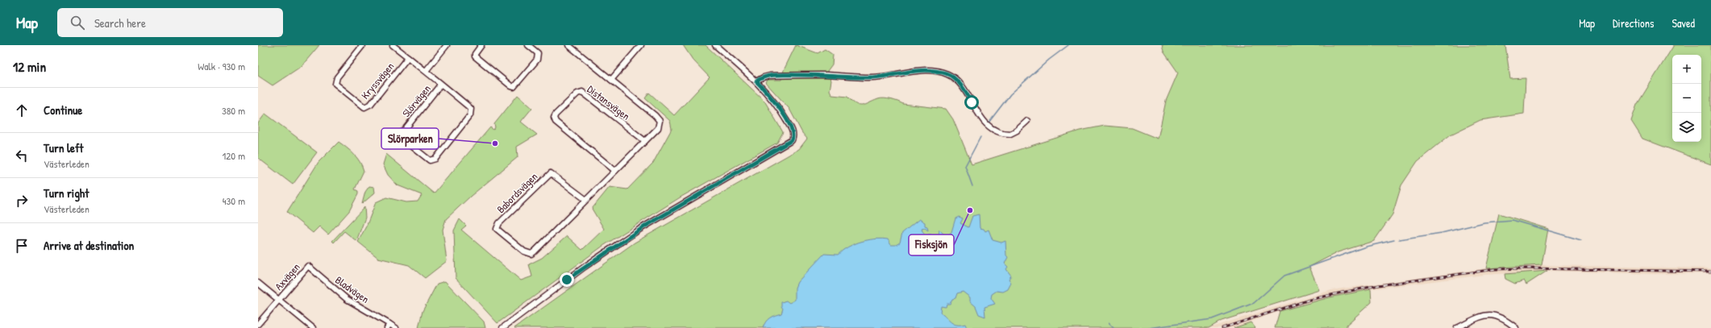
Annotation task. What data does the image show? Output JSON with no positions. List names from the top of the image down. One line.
{"streets":{"street":["Kryssvägen","Slörvägen","Distansvägen","Babordsvägen","Axvägen","Bladvägen"]},"crossings":[["Kryssvägen","Slörvägen"],["Distansvägen","Babordsvägen"],["Axvägen","Bladvägen"]],"places":["Slörparken","Fisksjön"],"page":{"header":"Map","search":"Search here","nav":["Map","Directions","Saved"],"heading":["12 min","Walk · 930 m"],"map_buttons":["+","−"],"list":[["Continue","380 m"],["Turn left","Västerleden","120 m"],["Turn right","Västerleden","430 m"],"Arrive at destination"]}}
